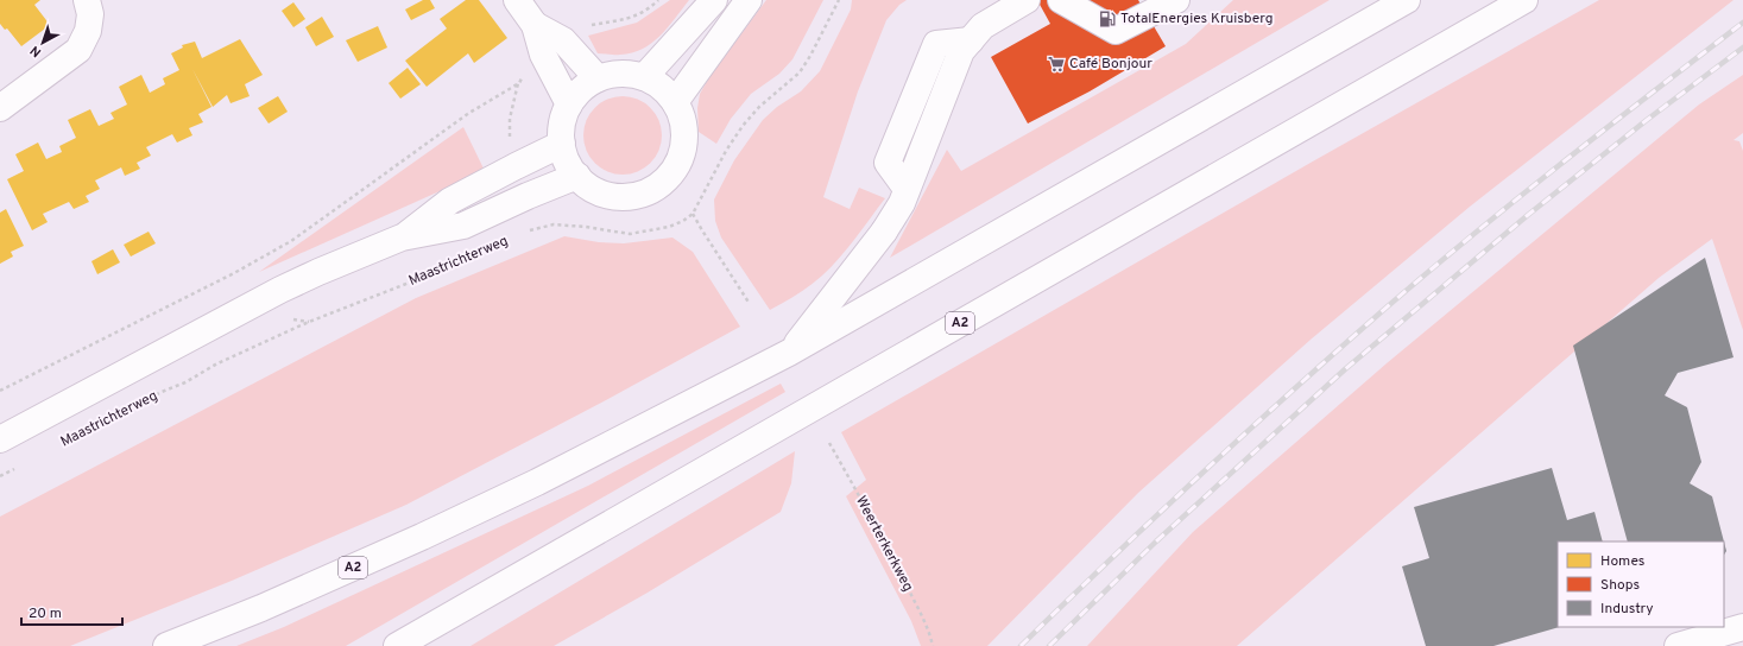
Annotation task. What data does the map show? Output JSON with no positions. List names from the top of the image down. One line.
{"streets":{"main road":["A2"],"path":["Maastrichterweg","Weerterkerkweg"]},"places":{"fuel station":["TotalEnergies Kruisberg"],"supermarket":["Café Bonjour"]},"legend":["Homes","Shops","Industry"],"scale_bar":"20 m","north":"bottom left"}
